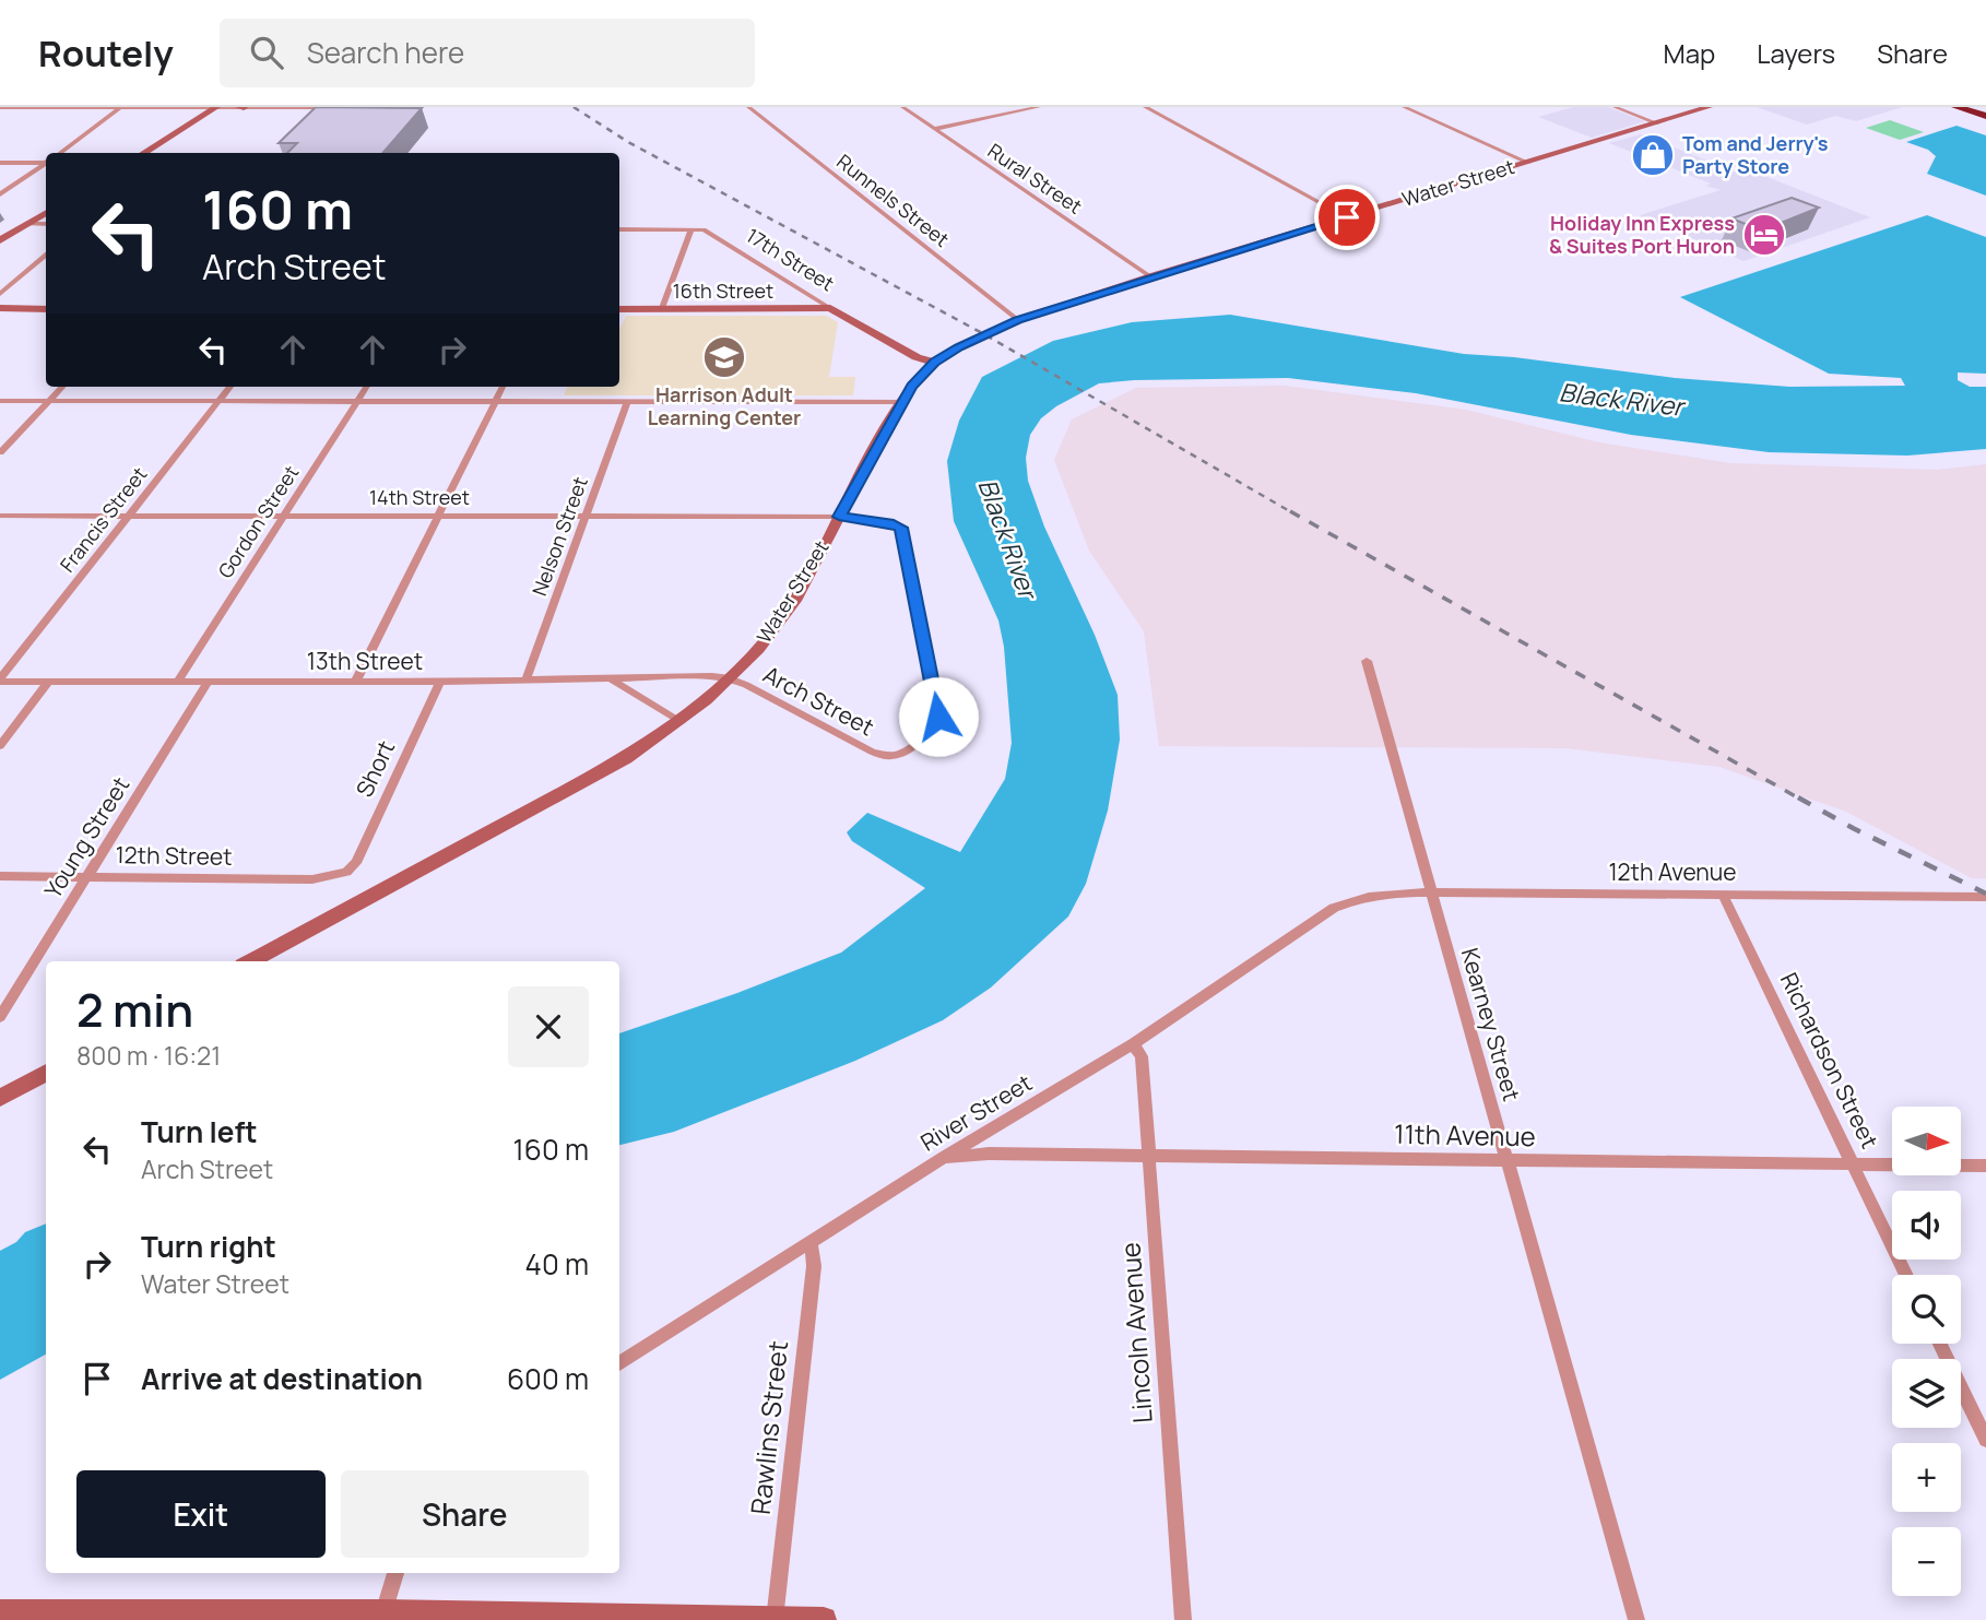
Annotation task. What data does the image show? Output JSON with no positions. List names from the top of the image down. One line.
{"streets":{"street":["Rural Street","Water Street","Runnels Street","17th Street","16th Street","14th Street","Francis Street","Gordon Street","Nelson Street","13th Street","Arch Street","Short","Young Street","12th Street","12th Avenue","Kearney Street","Richardson Street","River Street","11th Avenue","Lincoln Avenue","Rawlins Street"]},"crossings":[["Rural Street","Water Street"],["Water Street","Runnels Street"],["Water Street","17th Street"],["Water Street","14th Street"],["Water Street","13th Street"],["Water Street","Arch Street"],["17th Street","16th Street"],["14th Street","Francis Street"],["14th Street","Gordon Street"],["14th Street","Nelson Street"],["14th Street","Arch Street"],["Francis Street","13th Street"],["Gordon Street","13th Street"],["Nelson Street","13th Street"],["13th Street","Arch Street"],["13th Street","Short"],["13th Street","Young Street"],["Short","12th Street"],["Young Street","12th Street"],["12th Avenue","Kearney Street"],["12th Avenue","Richardson Street"],["12th Avenue","River Street"],["Kearney Street","11th Avenue"],["Richardson Street","11th Avenue"],["River Street","11th Avenue"],["River Street","Lincoln Avenue"],["River Street","Rawlins Street"],["11th Avenue","Lincoln Avenue"]],"water":["Black River"],"places":{"shop":["Tom and Jerry's Party Store"],"hotel":["Holiday Inn Express & Suites Port Huron"],"school or university":["Harrison Adult Learning Center"]},"north":"right","page":{"header":"Routely","search":"Search here","nav":["Map","Layers","Share"],"turn":["160 m","Arch Street"],"heading":["2 min","800 m · 16:21"],"list":[{"name":"Turn left","note":"Arch Street","value":"160 m"},{"name":"Turn right","note":"Water Street","value":"40 m"},{"name":"Arrive at destination","value":"600 m"}],"map_buttons":["+","−"],"buttons":["Exit","Share"]}}
